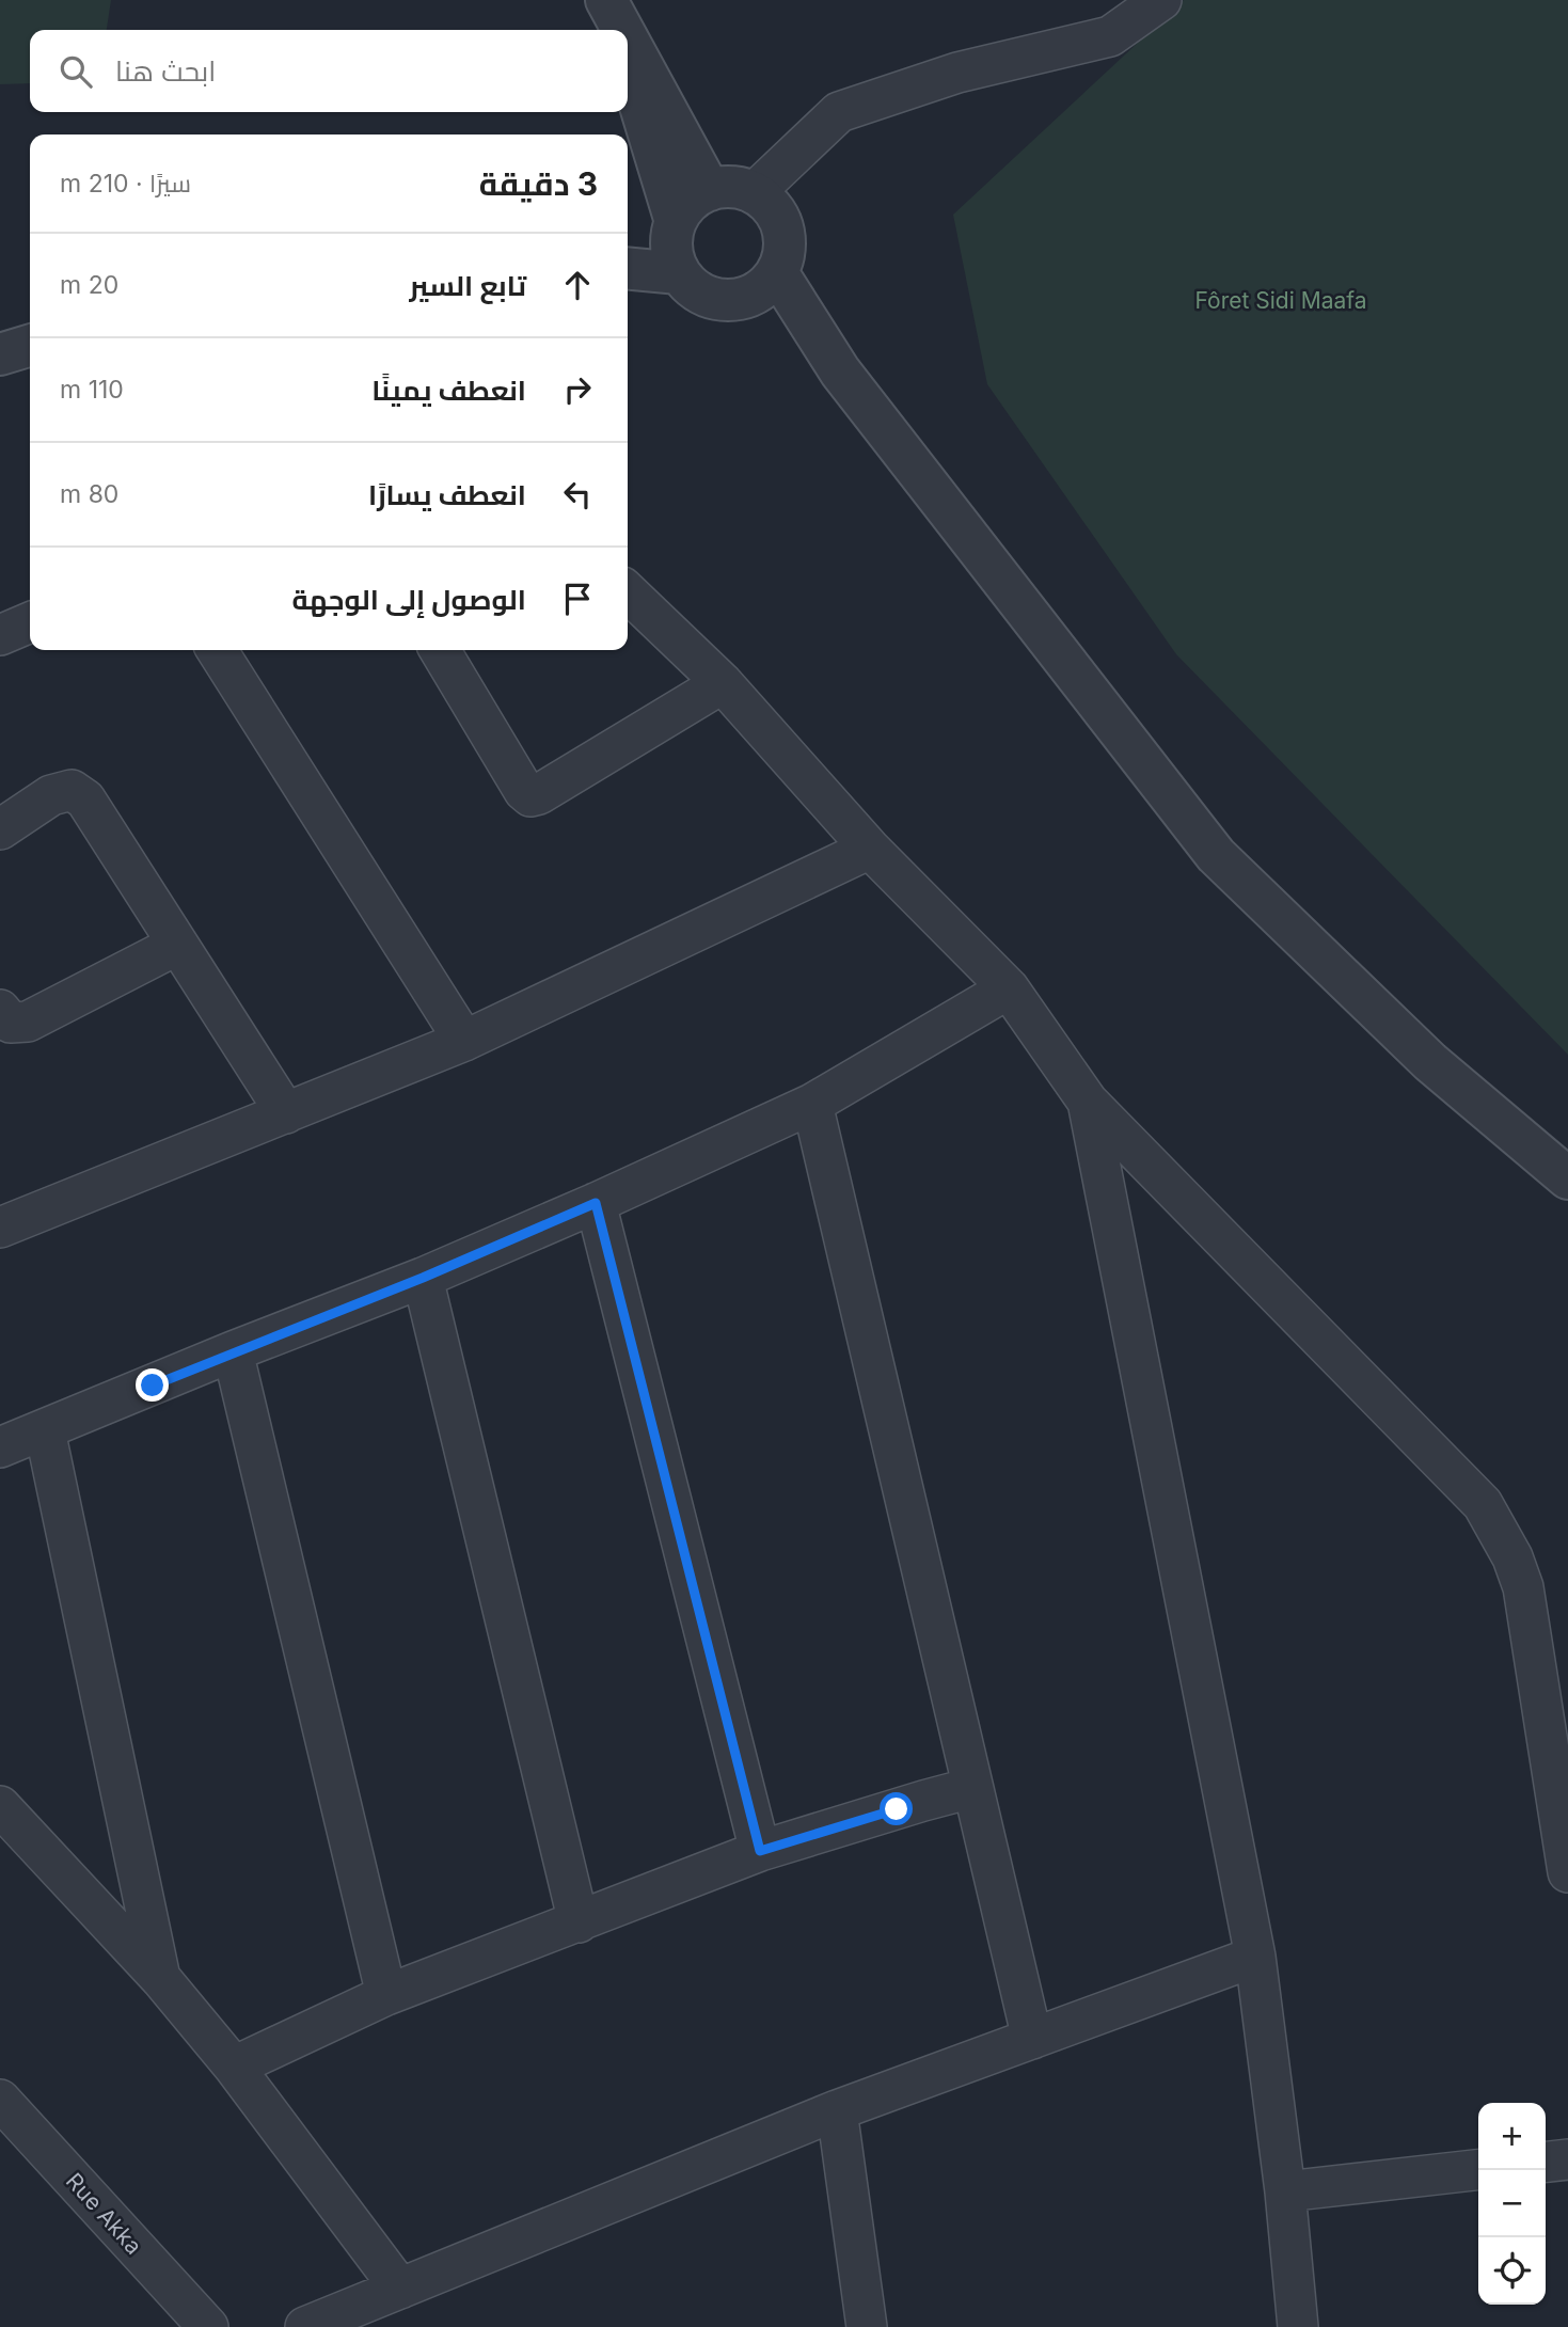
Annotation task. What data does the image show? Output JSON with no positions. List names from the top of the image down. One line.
{"streets":{"street":["Rue Akka"]},"parks":["Fôret Sidi Maafa"],"page":{"search":"ابحث هنا","heading":["3 دقيقة","سيرًا · 210 m"],"list":[["تابع السير","20 m"],["انعطف يمينًا","110 m"],["انعطف يسارًا","80 m"],"الوصول إلى الوجهة"],"map_buttons":["+","−"]}}
